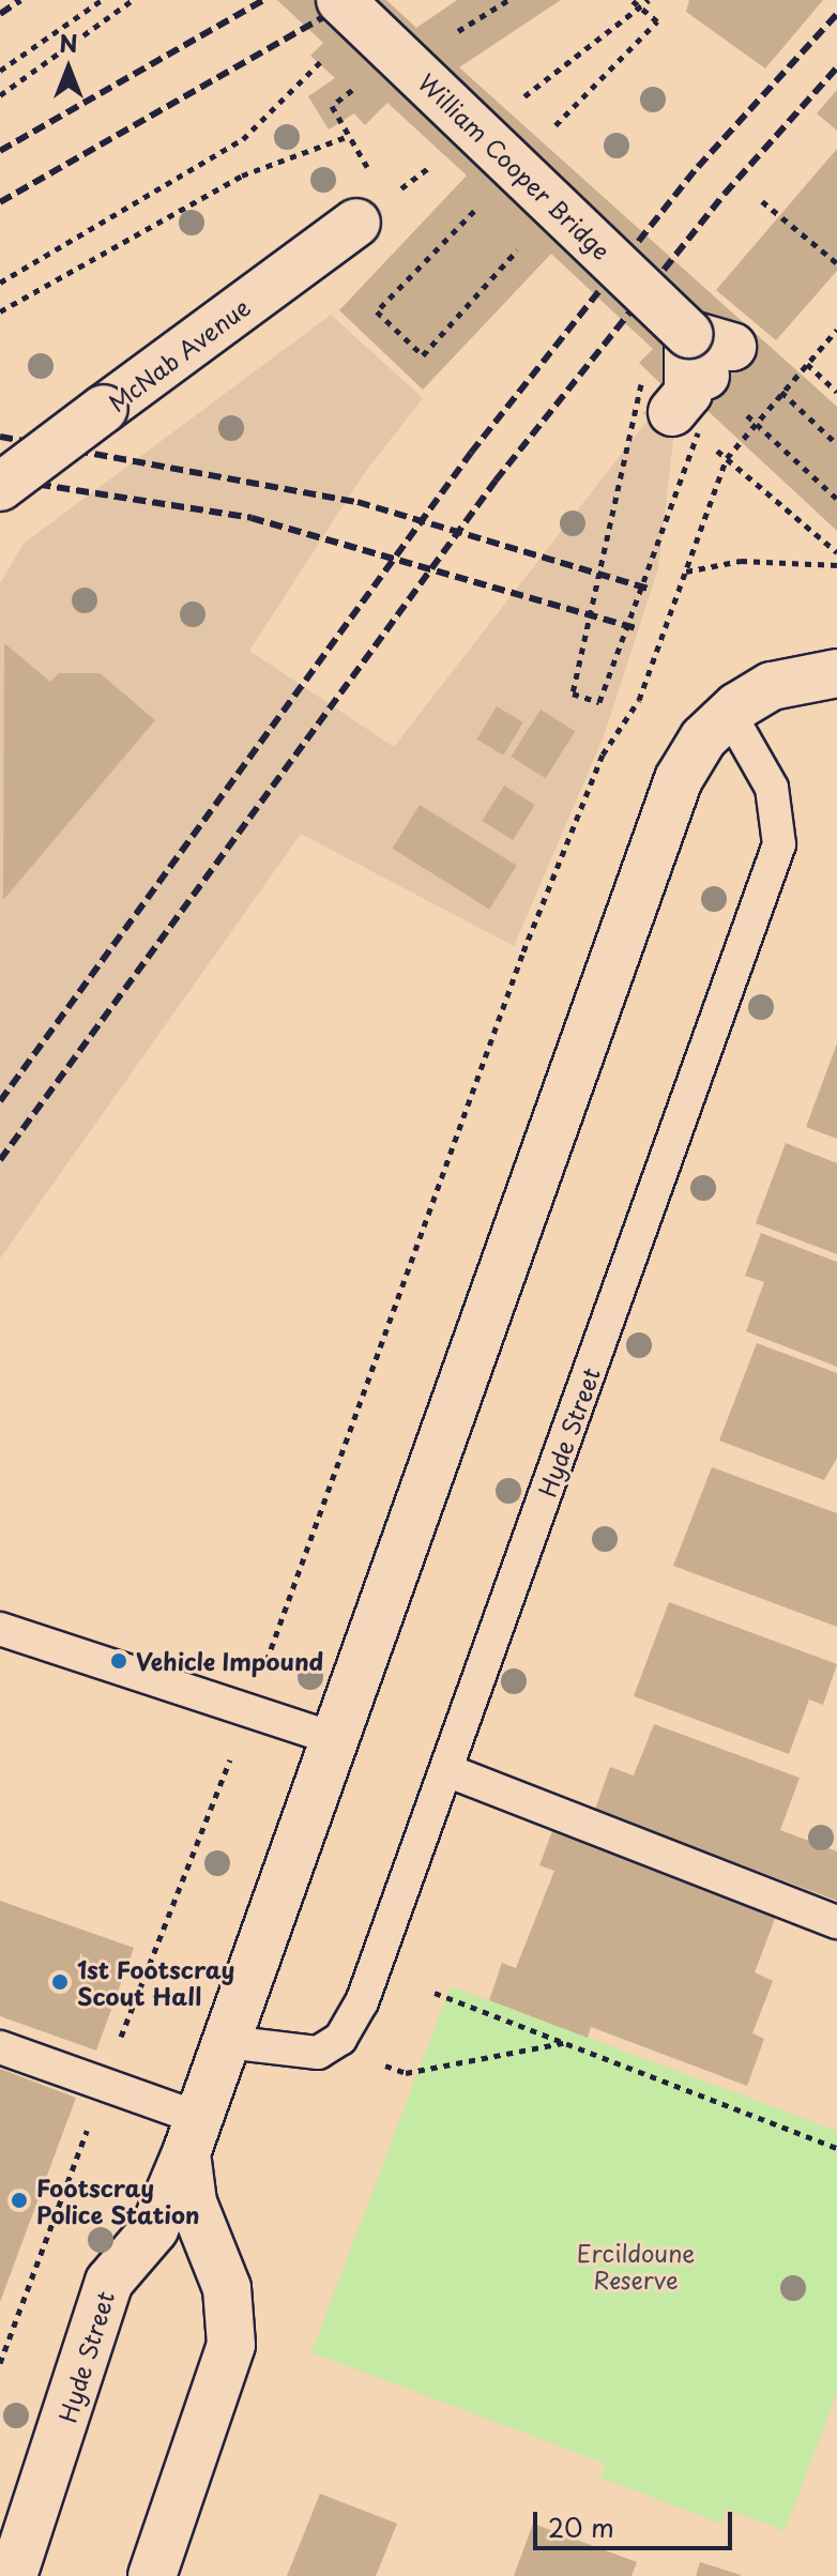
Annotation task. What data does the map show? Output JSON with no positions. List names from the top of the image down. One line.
{"streets":{"street":["William Cooper Bridge","McNab Avenue","Hyde Street"]},"parks":["Ercildoune Reserve"],"places":["Vehicle Impound","1st Footscray Scout Hall","Footscray Police Station"],"scale_bar":"20 m","north":"top"}
